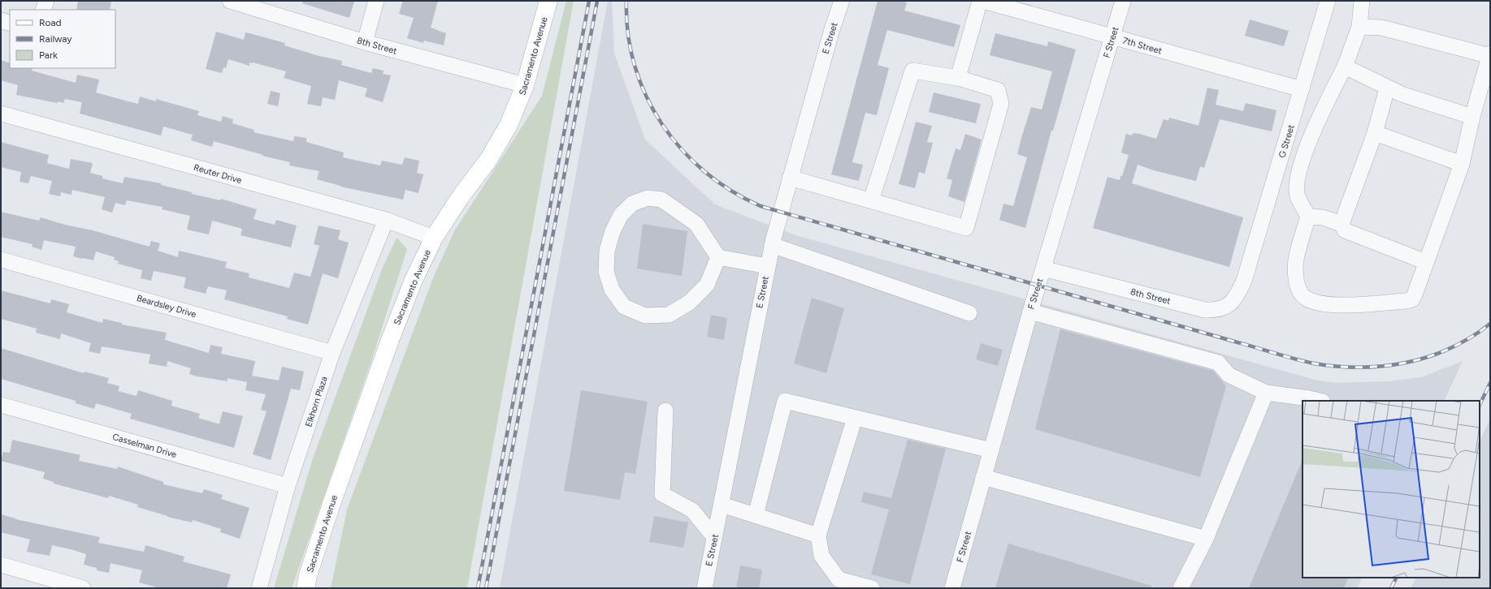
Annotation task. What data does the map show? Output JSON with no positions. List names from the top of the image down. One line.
{"streets":{"main road":["Sacramento Avenue"],"street":["E Street","F Street","8th Street","7th Street","G Street","Reuter Drive","Beardsley Drive","Elkhorn Plaza","Casselman Drive"]},"crossings":[["F Street","8th Street"],["F Street","7th Street"],["8th Street","Sacramento Avenue"],["8th Street","G Street"],["7th Street","G Street"],["Sacramento Avenue","Reuter Drive"],["Reuter Drive","Elkhorn Plaza"],["Beardsley Drive","Elkhorn Plaza"],["Elkhorn Plaza","Casselman Drive"]],"legend":["Road","Railway","Park"]}
